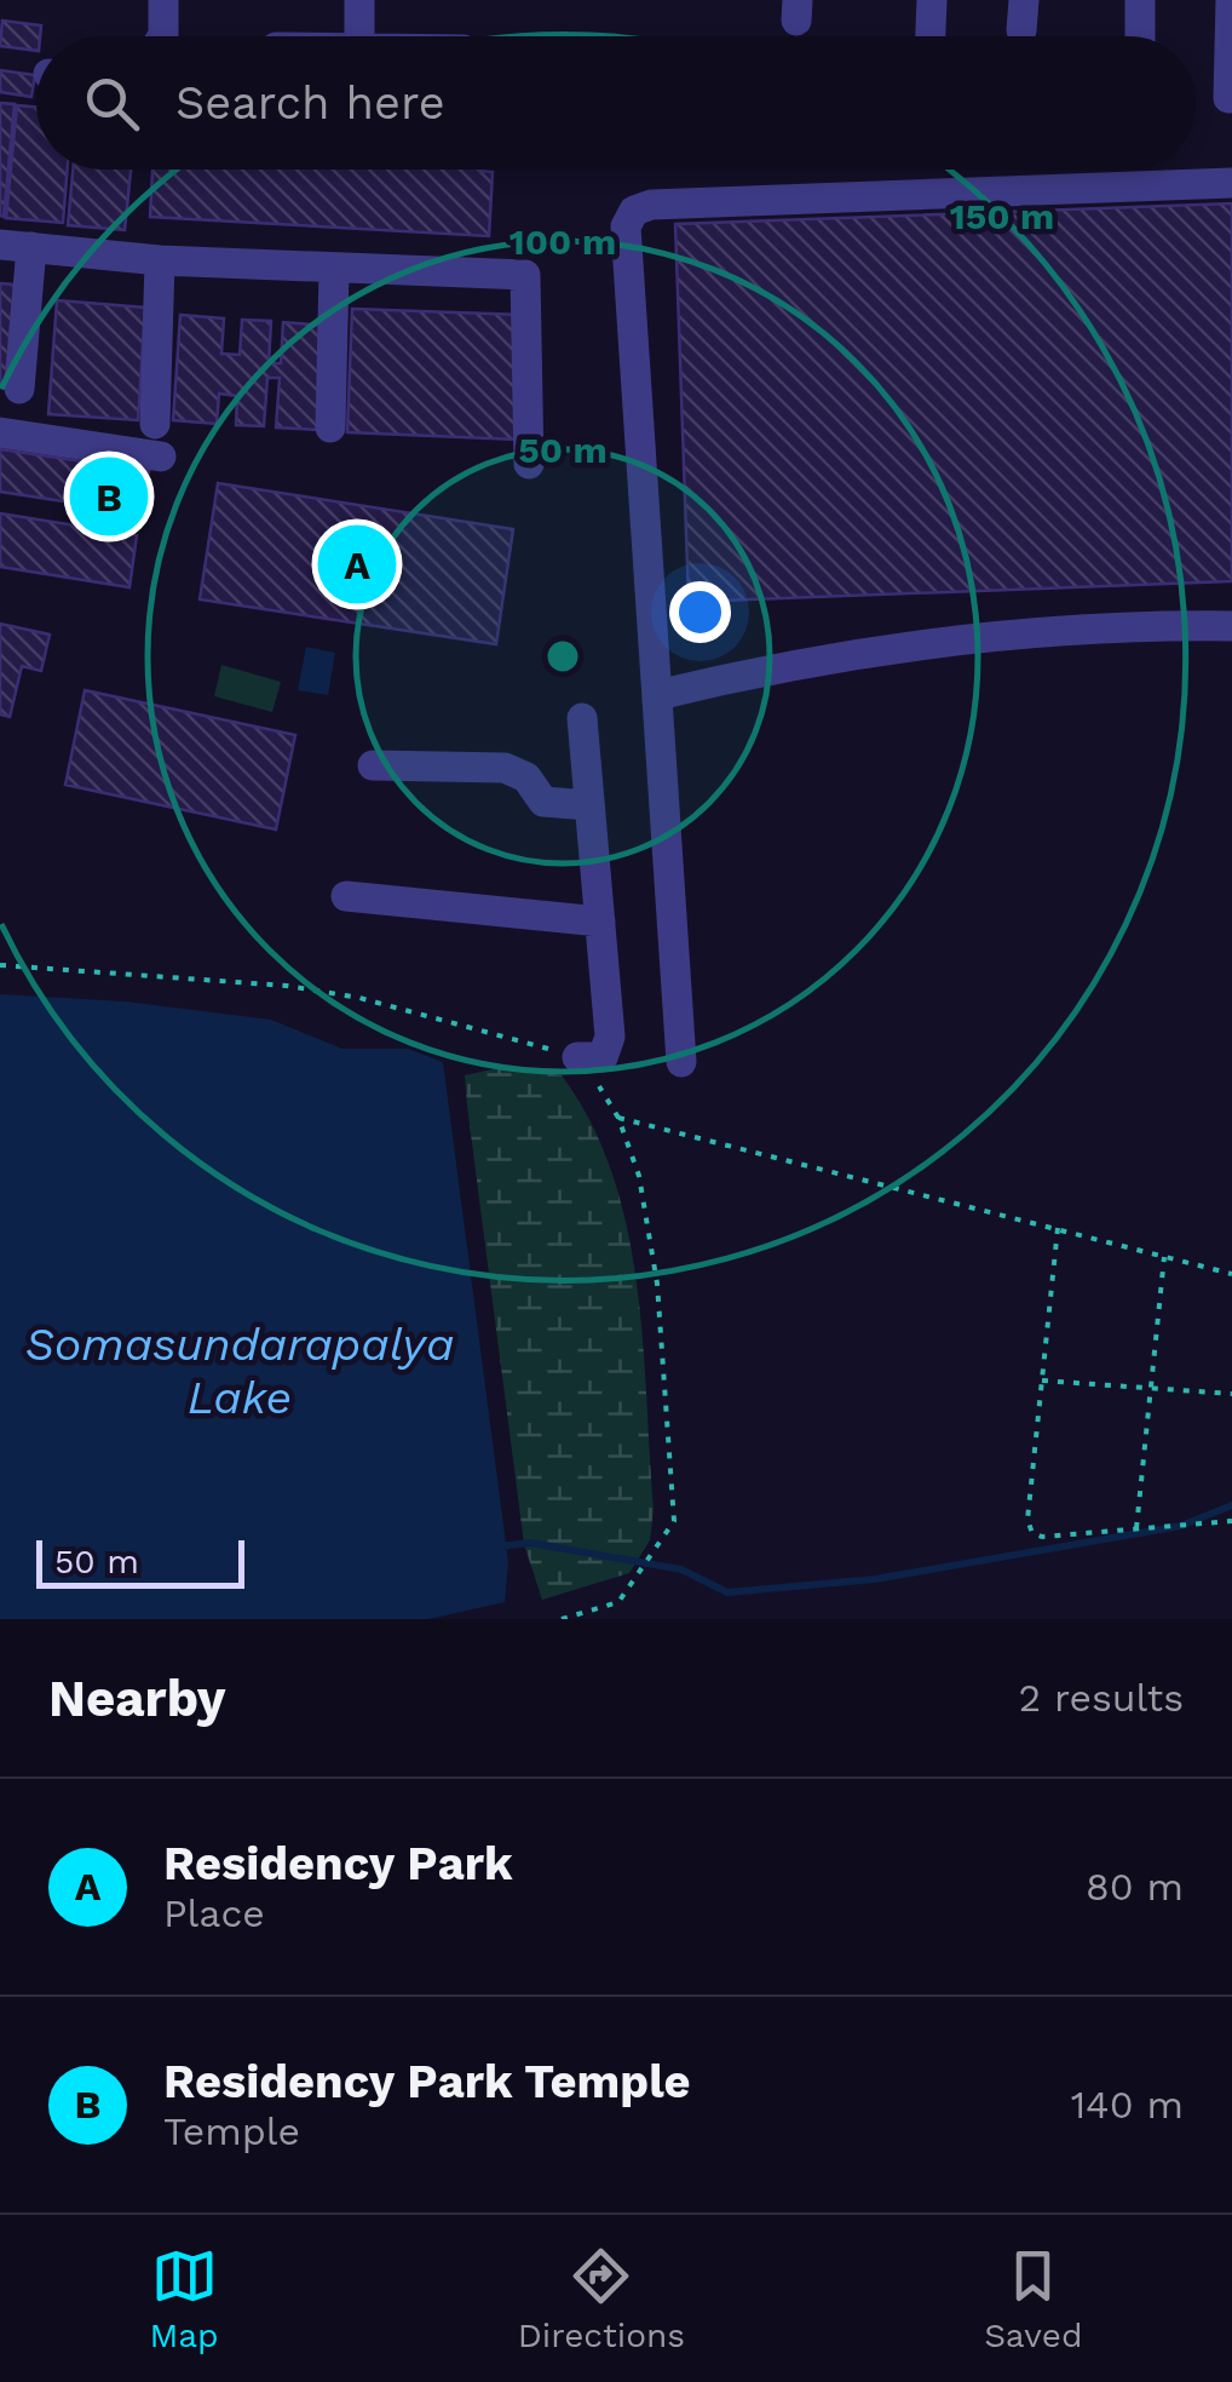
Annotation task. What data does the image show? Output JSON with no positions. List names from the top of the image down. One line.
{"water":["Somasundarapalya Lake"],"scale_bar":"50 m","page":{"search":"Search here","pins":["B","A"],"scale":"50 m","heading":["Nearby","2 results"],"list":[{"mark":"A","name":"Residency Park","note":"Place","value":"80 m"},{"mark":"B","name":"Residency Park Temple","note":"Temple","value":"140 m"}],"nav":["Map","Directions","Saved"]},"rings":["150 m","100 m","50 m"]}
